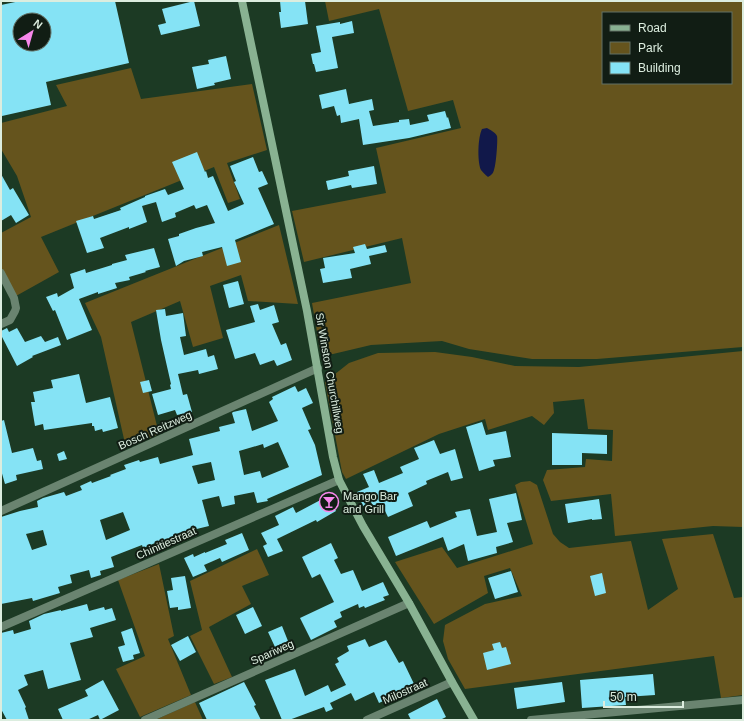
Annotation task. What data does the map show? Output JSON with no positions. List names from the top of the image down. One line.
{"streets":{"street":["Sir Winston Churchillweg","Bosch Reitzweg","Chinitiestraat","Spariweg","Milostraat"]},"crossings":[["Sir Winston Churchillweg","Bosch Reitzweg"],["Sir Winston Churchillweg","Chinitiestraat"],["Sir Winston Churchillweg","Spariweg"],["Sir Winston Churchillweg","Milostraat"]],"places":{"bar":["Mango Bar and Grill"]},"legend":["Road","Park","Building"],"scale_bar":"50 m","north":"top right"}
